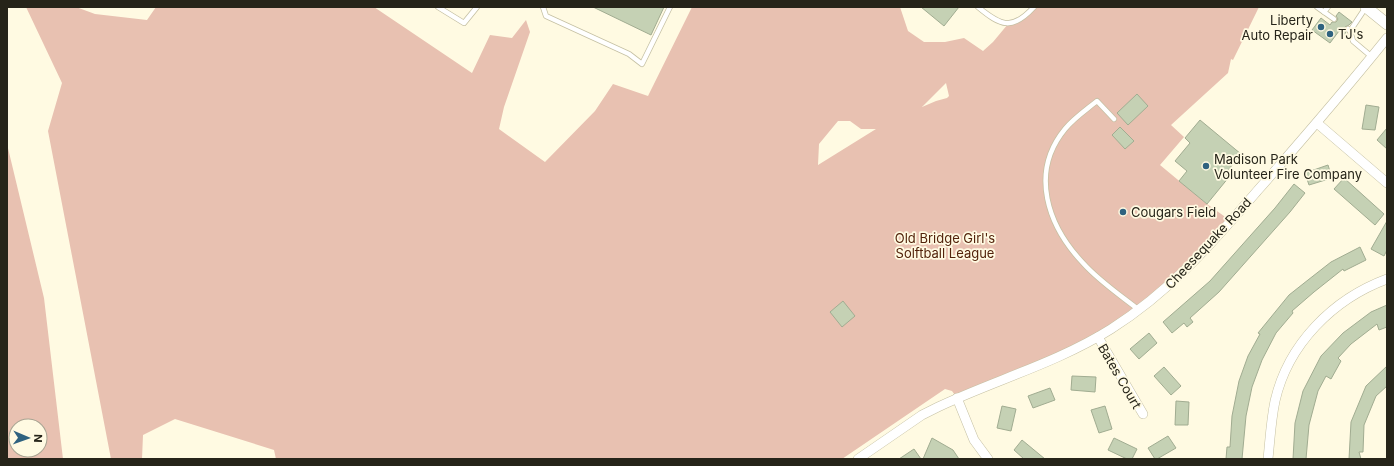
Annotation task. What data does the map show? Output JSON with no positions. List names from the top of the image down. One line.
{"streets":{"street":["Cheesequake Road","Bates Court"]},"crossings":[["Cheesequake Road","Bates Court"]],"parks":["Old Bridge Girl's Solftball League"],"places":["Liberty Auto Repair","TJ's","Madison Park Volunteer Fire Company","Cougars Field"],"north":"right"}
